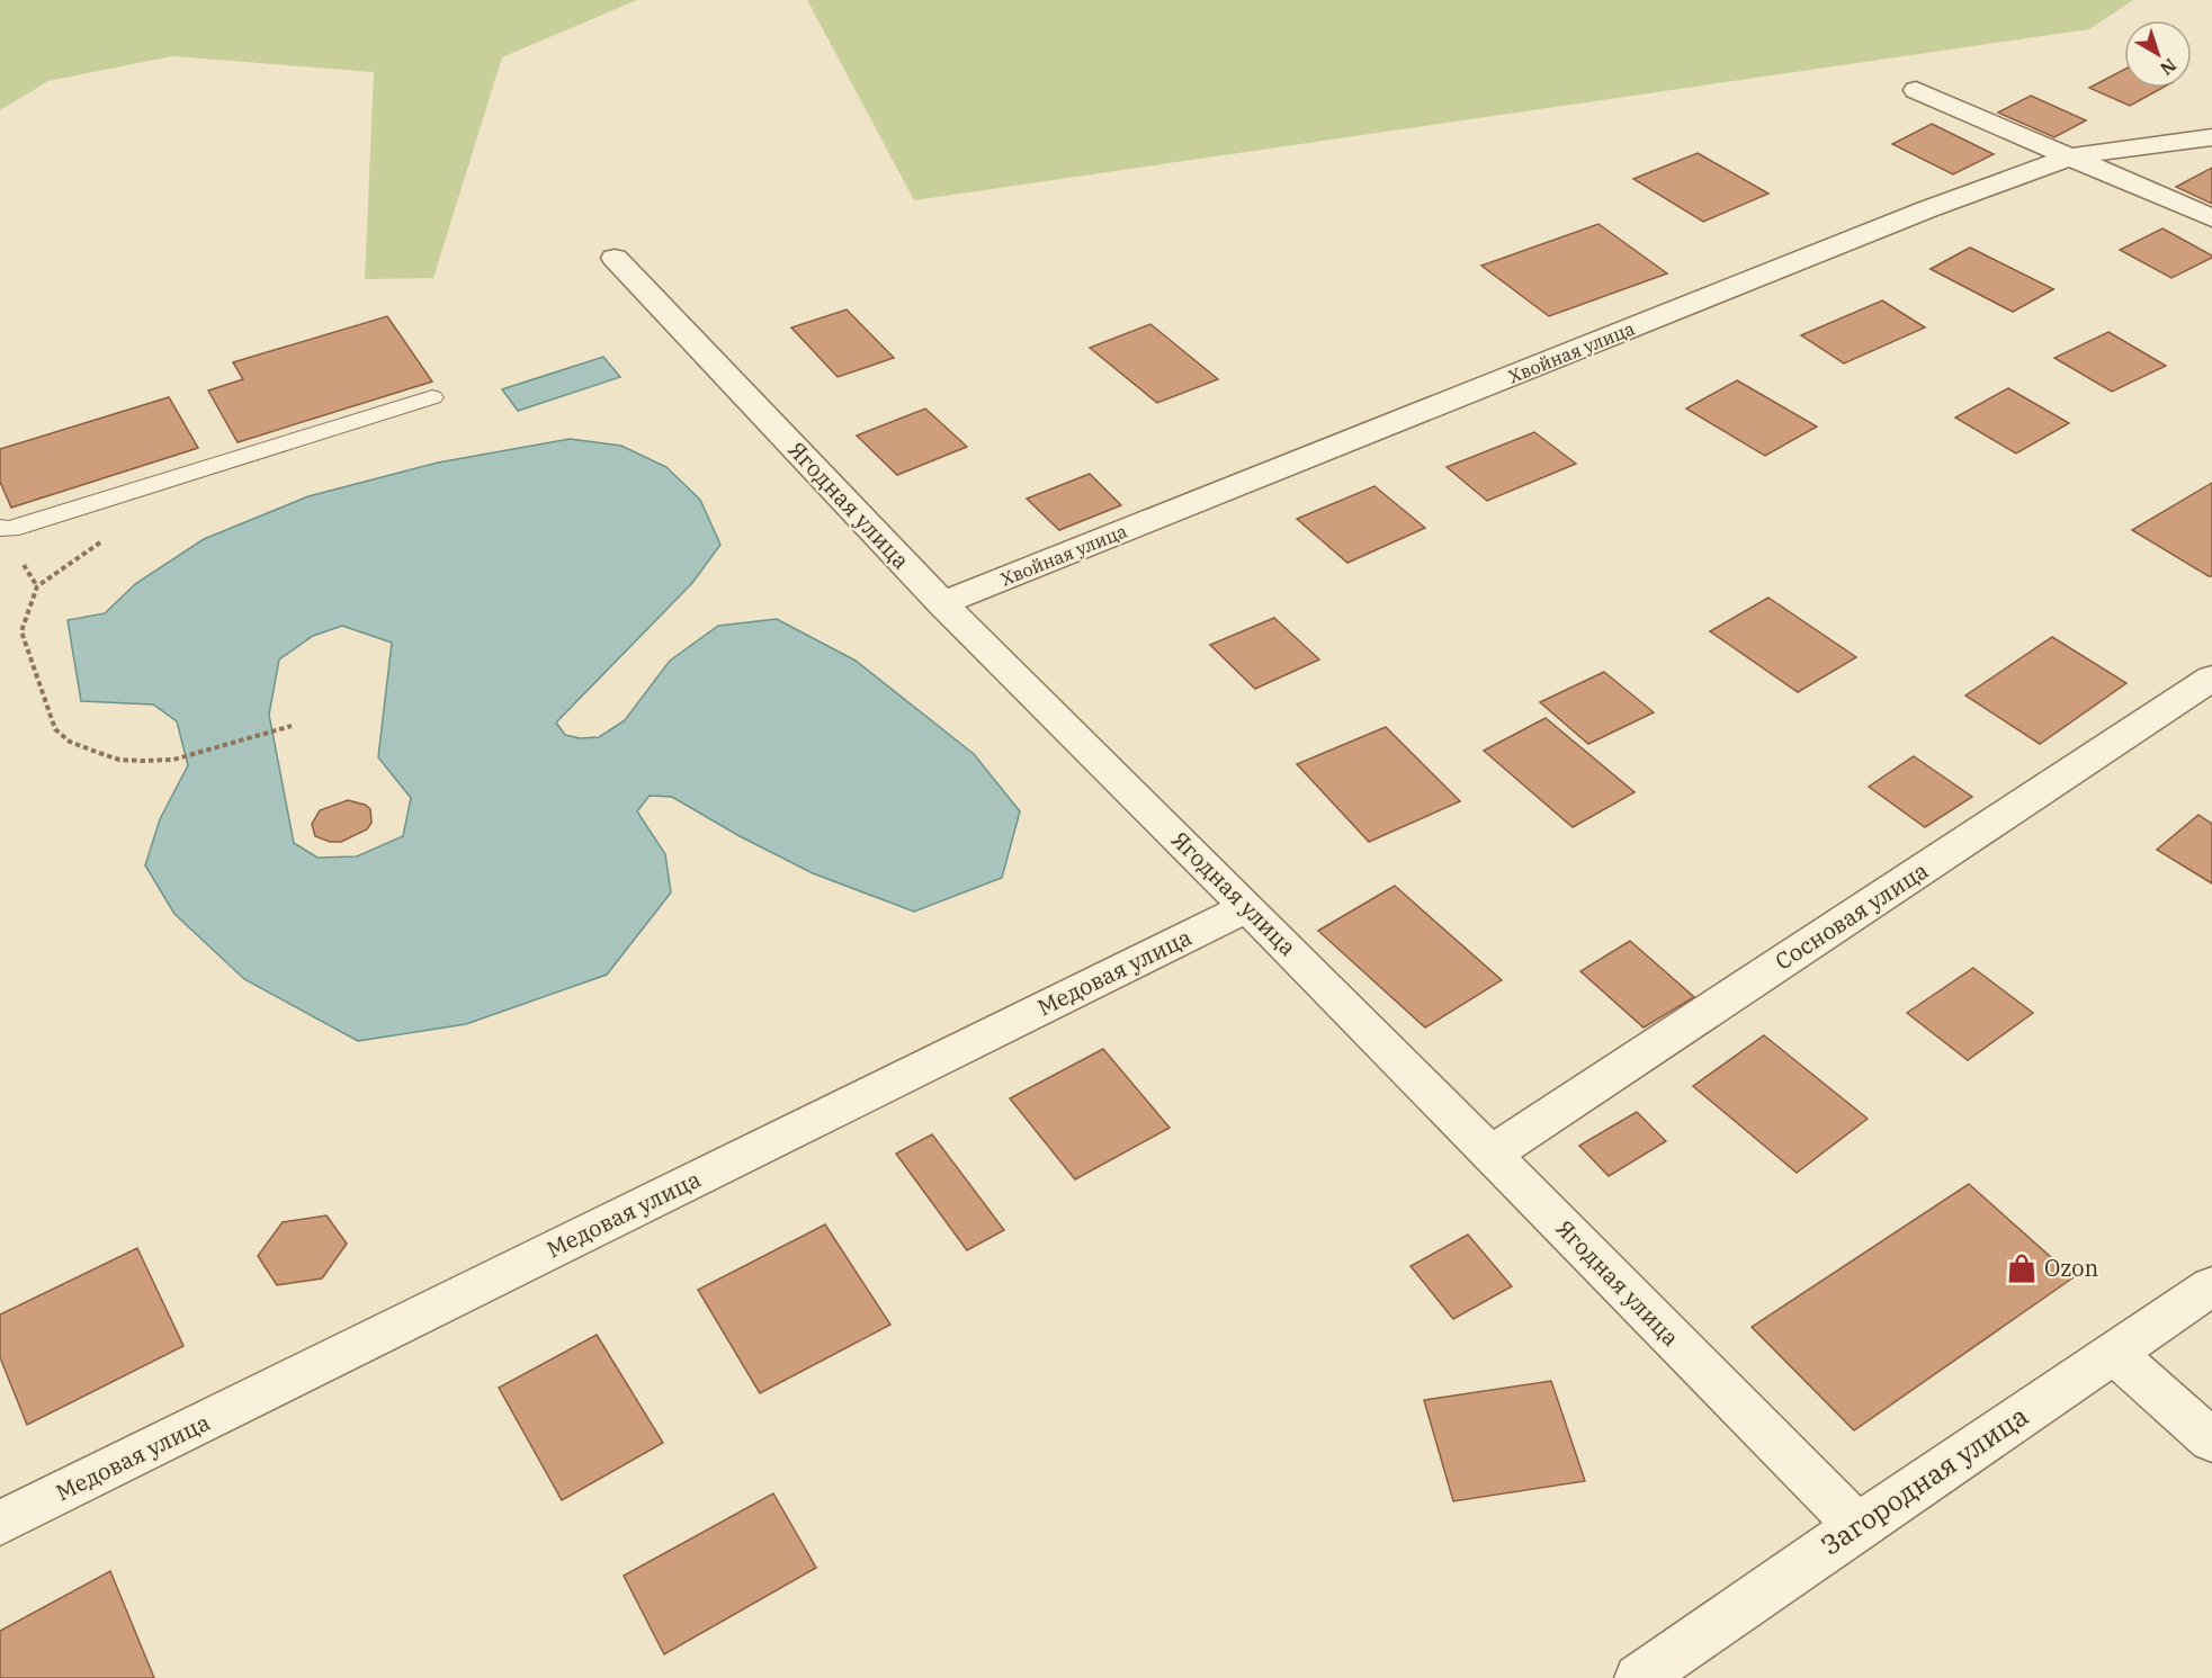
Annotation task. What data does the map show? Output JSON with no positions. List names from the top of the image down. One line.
{"streets":{"street":["Хвойная улица","Ягодная улица","Сосновая улица","Медовая улица","Загородная улица"]},"crossings":[["Хвойная улица","Ягодная улица"],["Ягодная улица","Сосновая улица"],["Ягодная улица","Медовая улица"],["Ягодная улица","Загородная улица"]],"places":{"shop":["Ozon"]},"north":"bottom right"}
